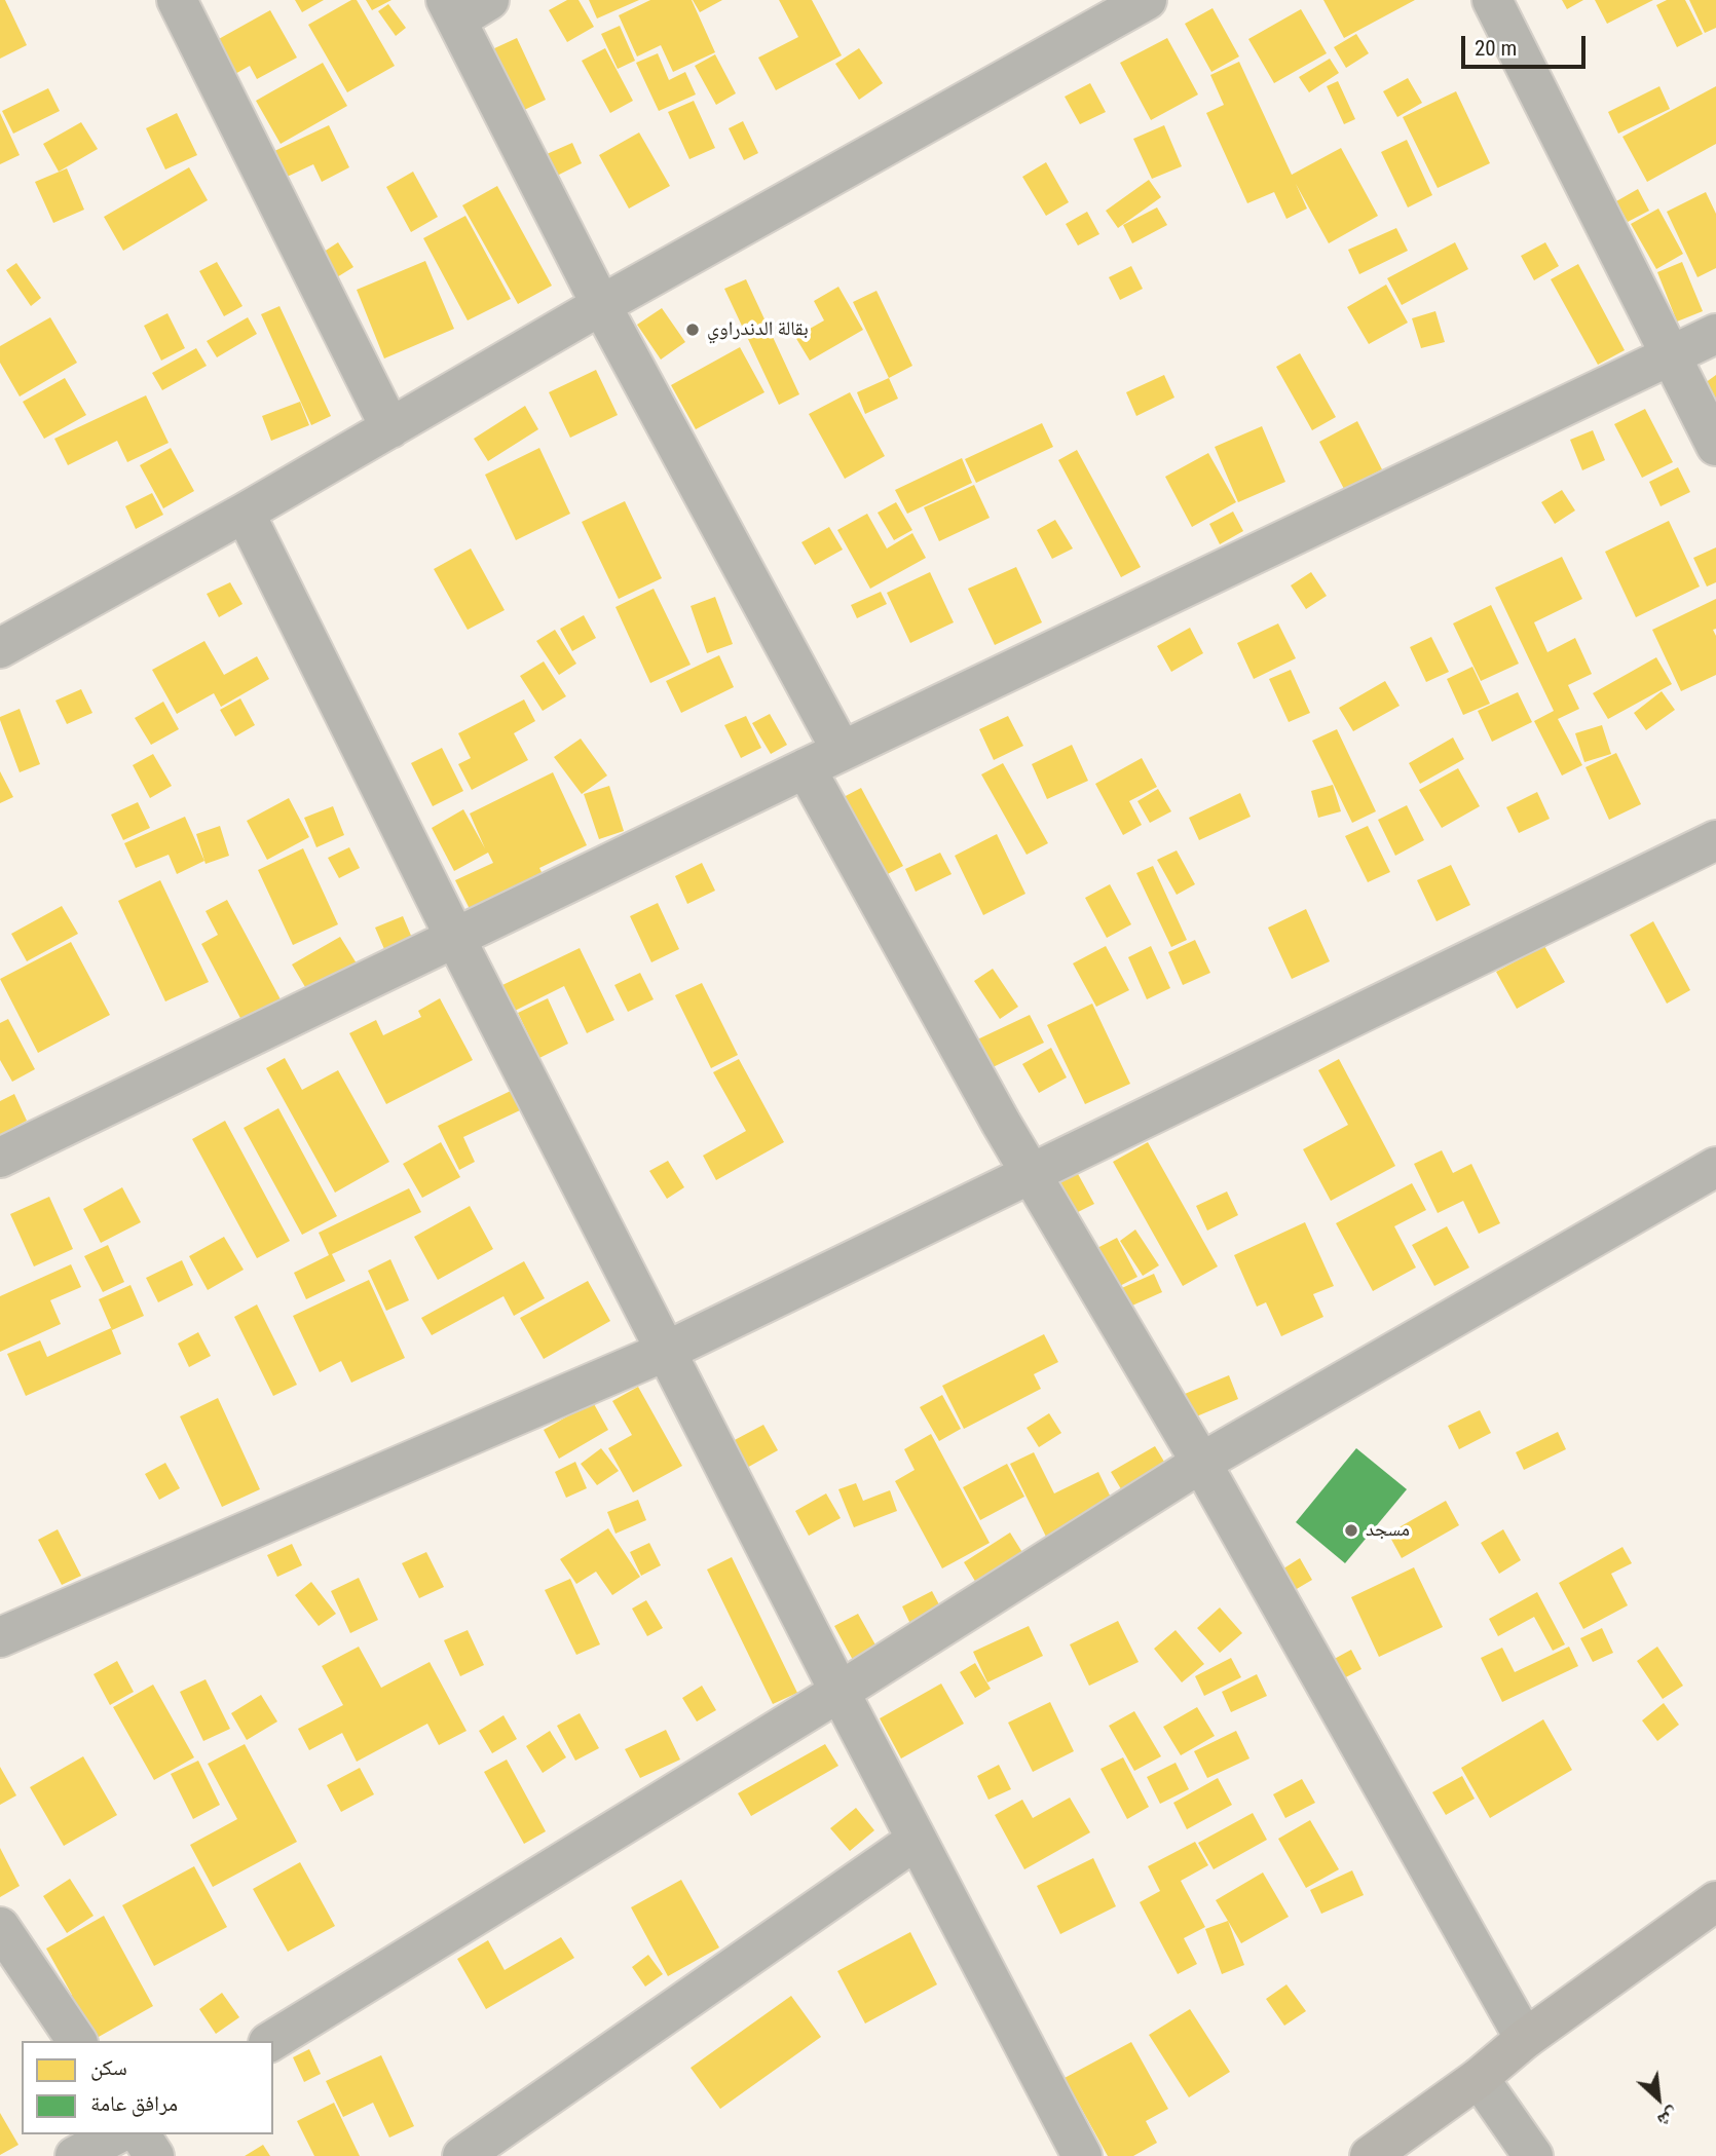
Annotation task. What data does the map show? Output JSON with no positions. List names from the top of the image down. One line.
{"places":["بقالة الدندراوي","مسجد"],"legend":["سكن","مرافق عامة"],"scale_bar":"20 m","north":"bottom right"}
